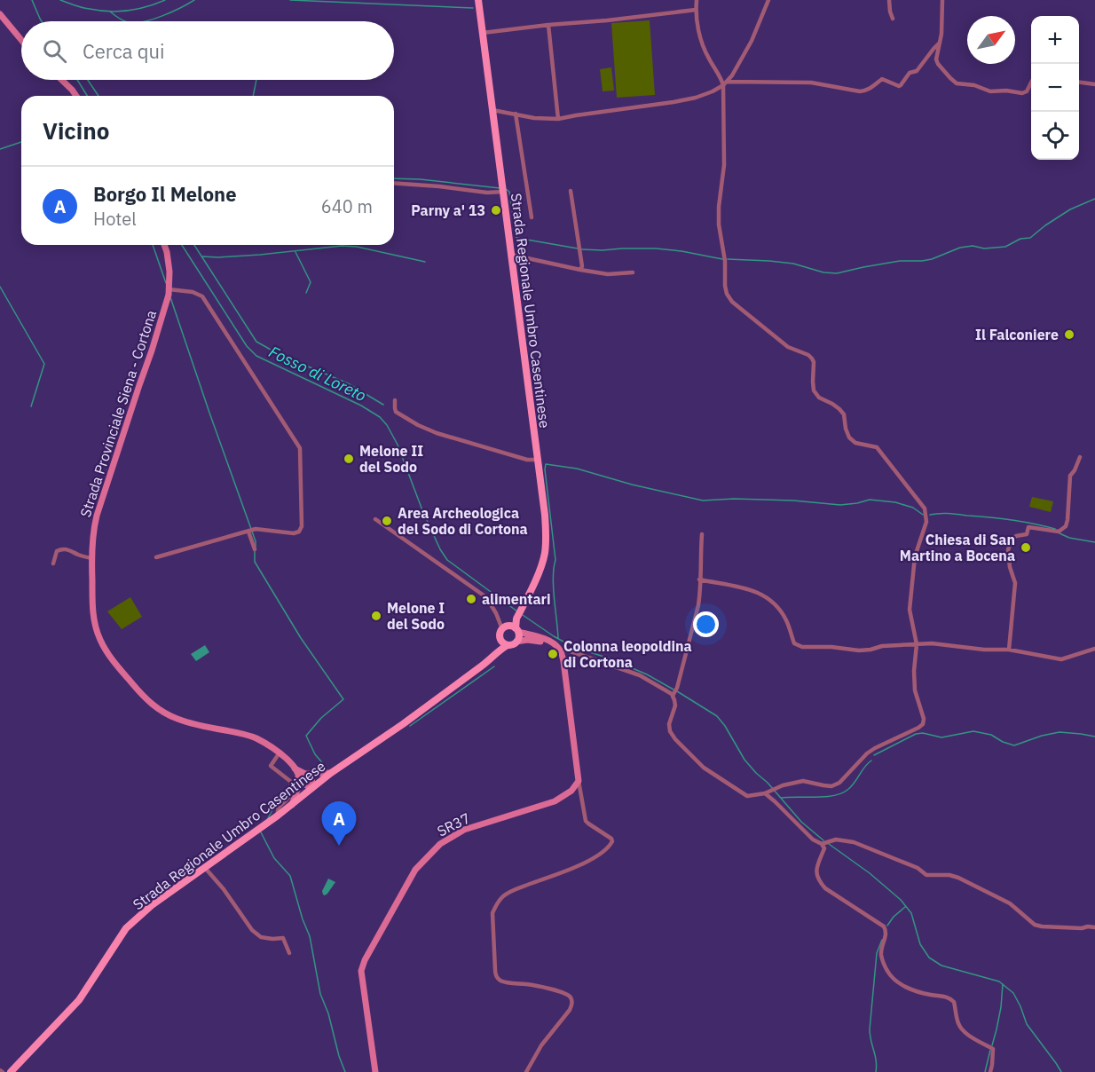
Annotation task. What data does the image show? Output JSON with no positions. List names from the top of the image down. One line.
{"streets":{"main road":["Strada Regionale Umbro Casentinese","Strada Provinciale Siena - Cortona","SR37"]},"water":["Fosso di Loreto"],"places":["Parny a' 13","Il Falconiere","Melone II del Sodo","Area Archeologica del Sodo di Cortona","Chiesa di San Martino a Bocena","alimentari","Melone I del Sodo","Colonna leopoldina di Cortona"],"north":"top right","page":{"map_buttons":["+","−"],"search":"Cerca qui","heading":"Vicino","list":[{"mark":"A","name":"Borgo Il Melone","note":"Hotel","value":"640 m"}],"pins":"A"}}
